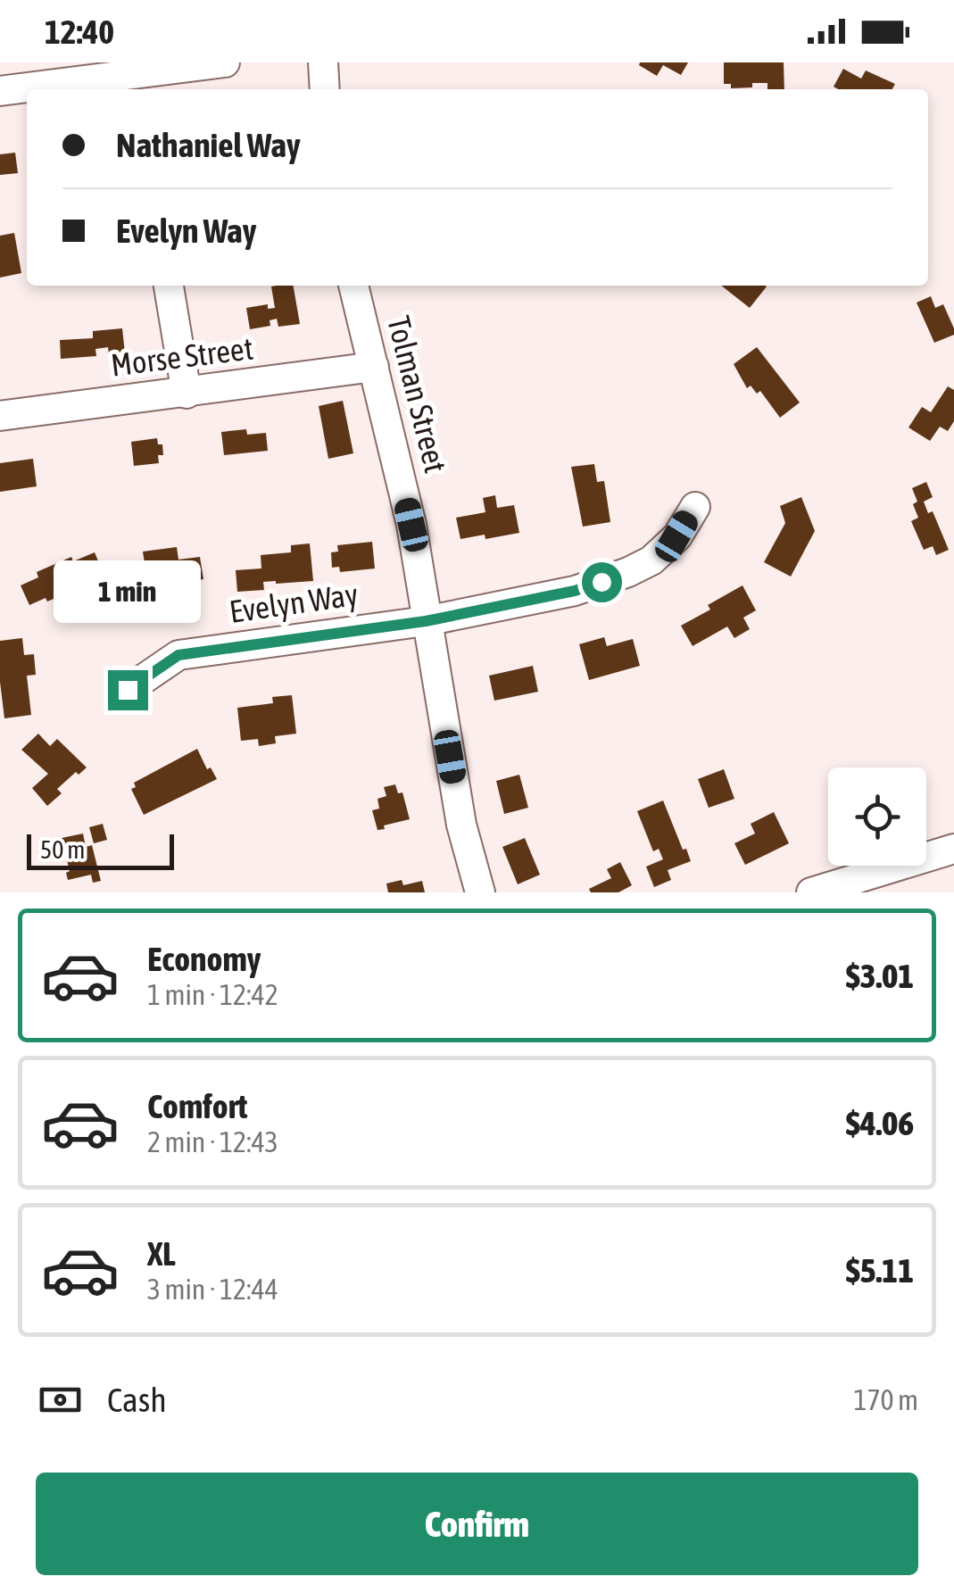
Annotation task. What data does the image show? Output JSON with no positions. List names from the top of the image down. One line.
{"streets":{"street":["Morse Street","Tolman Street","Evelyn Way"]},"crossings":[["Morse Street","Tolman Street"],["Tolman Street","Evelyn Way"]],"scale_bar":"50 m","page":{"status":"12:40","banner":["Nathaniel Way","Evelyn Way"],"bubble":"1 min","scale":"50 m","list":[{"name":"Economy","note":"1 min · 12:42","value":"$3.01"},{"name":"Comfort","note":"2 min · 12:43","value":"$4.06"},{"name":"XL","note":"3 min · 12:44","value":"$5.11"}],"pay":["Cash","170 m"],"buttons":"Confirm"}}
